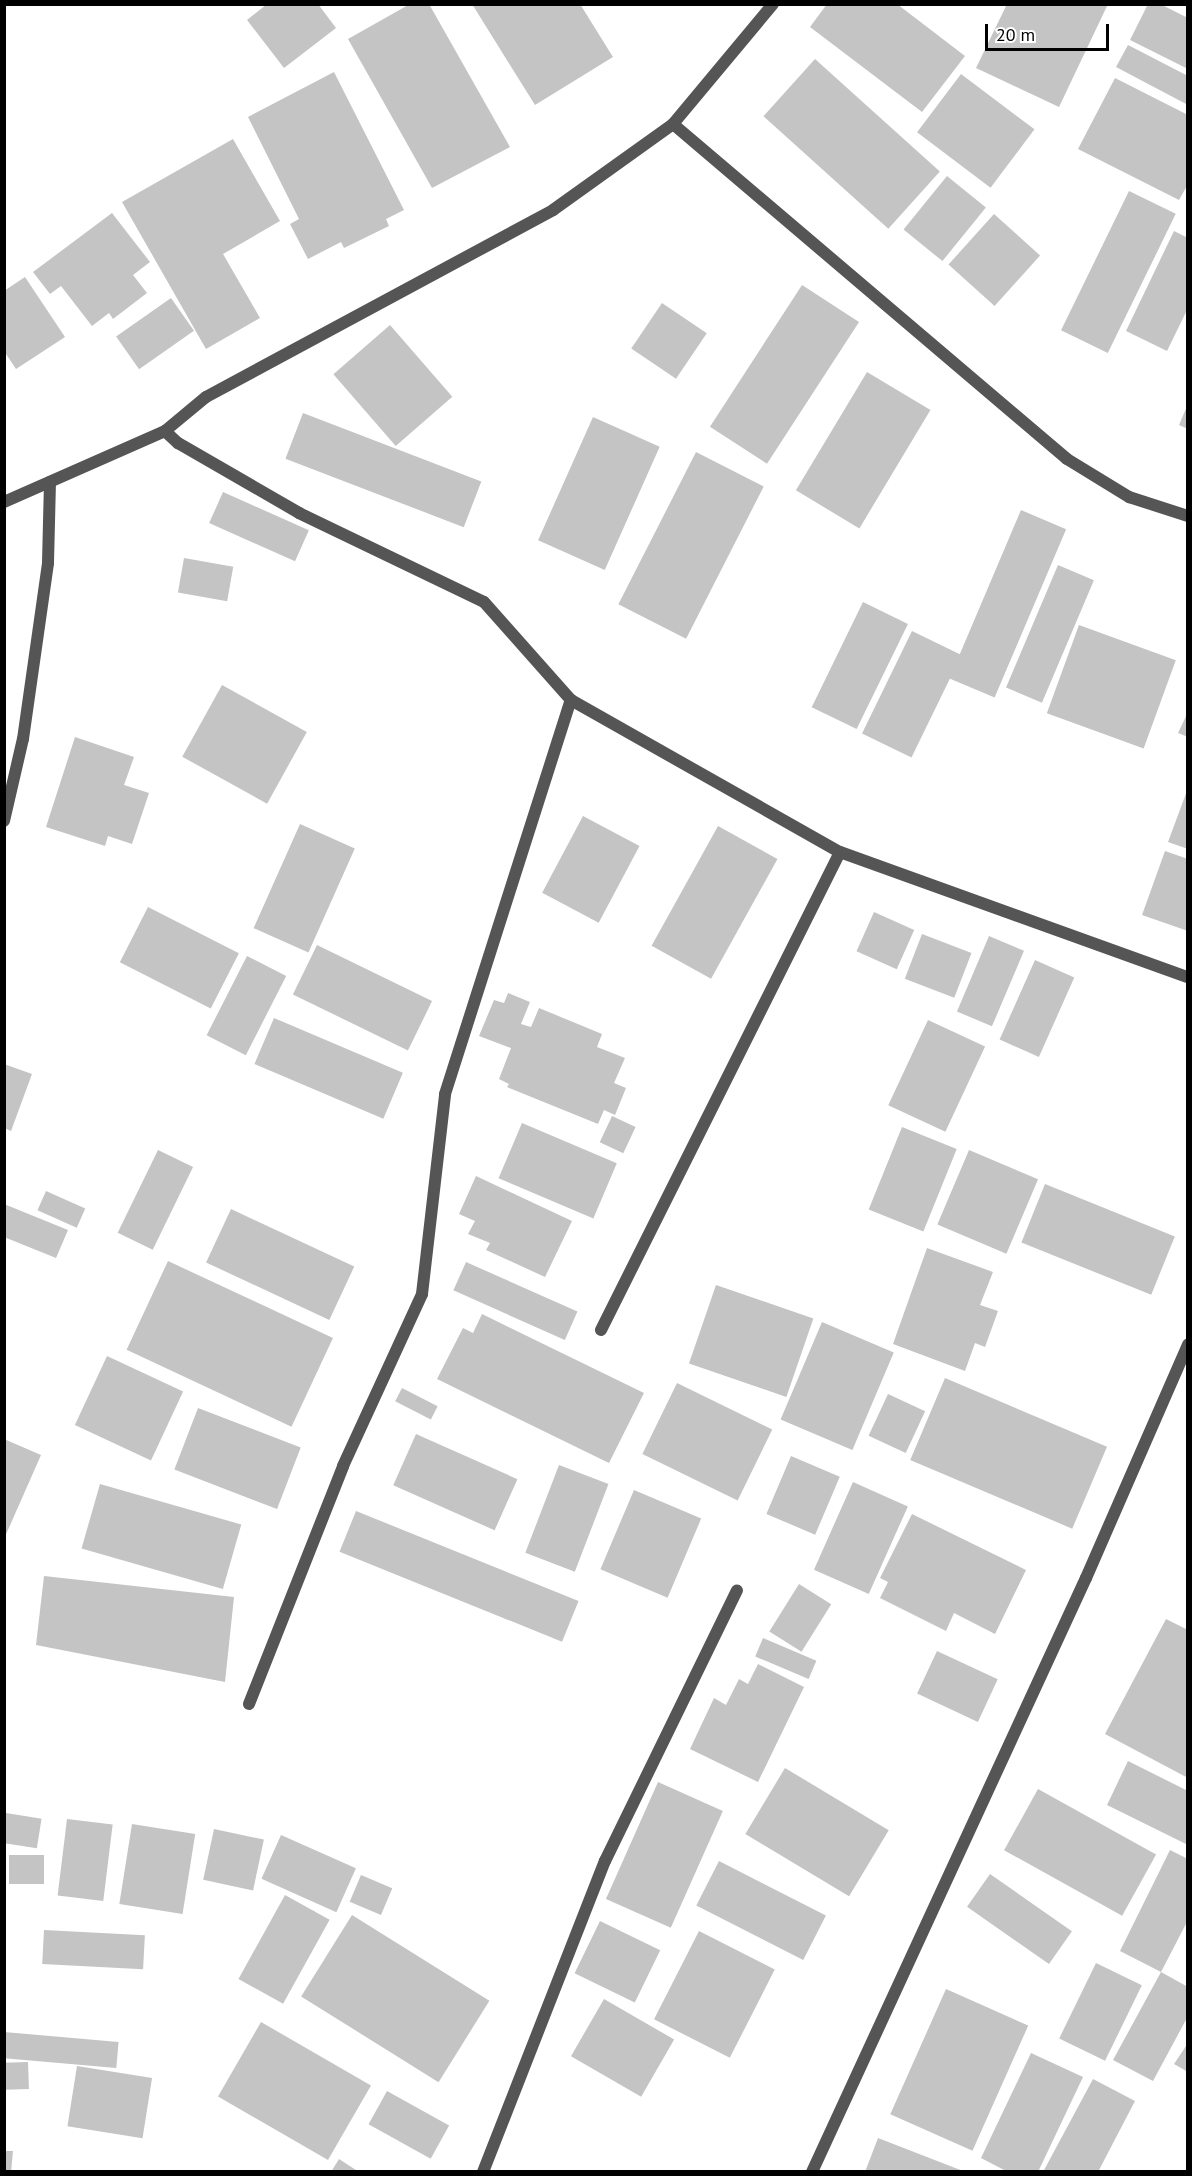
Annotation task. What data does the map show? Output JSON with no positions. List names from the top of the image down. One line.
{"scale_bar":"20 m"}
